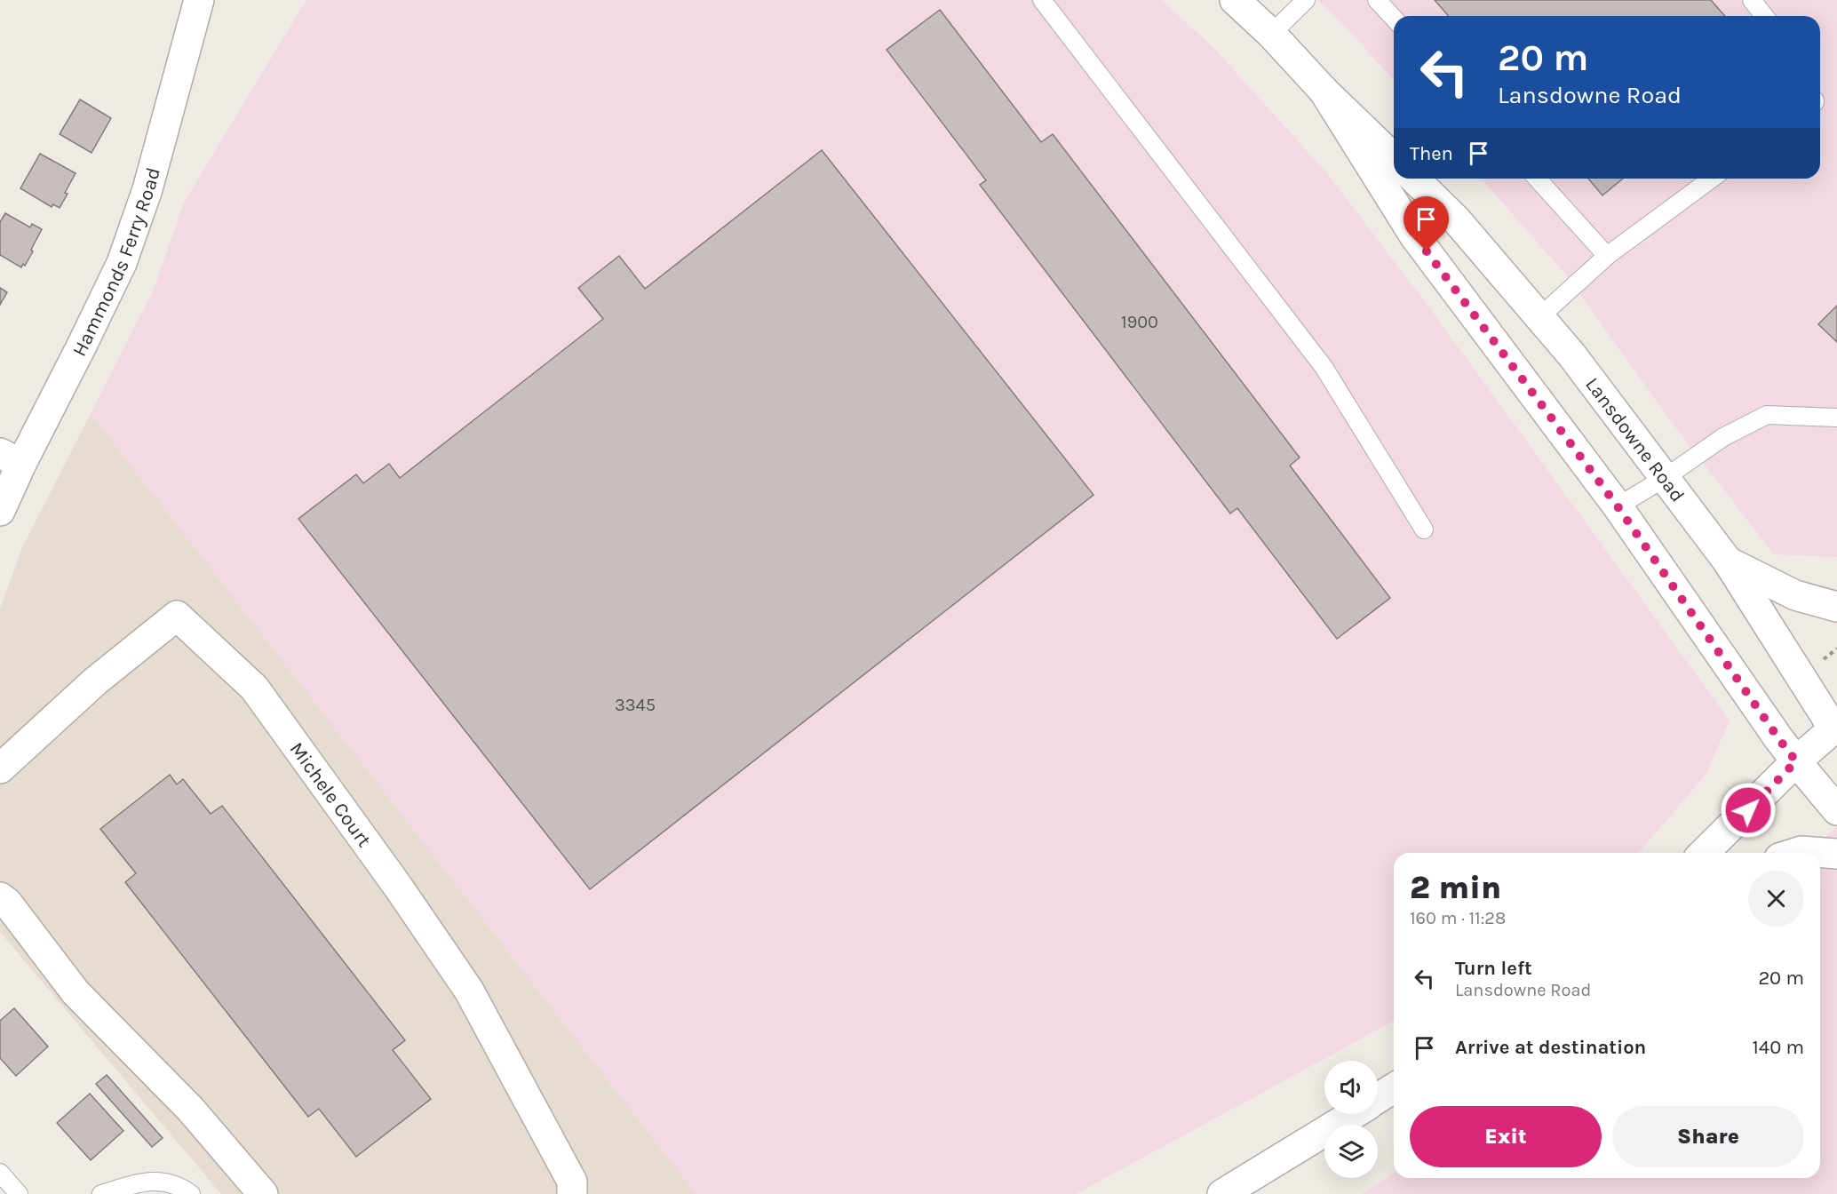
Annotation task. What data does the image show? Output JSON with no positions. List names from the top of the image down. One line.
{"streets":{"street":["Hammonds Ferry Road","Lansdowne Road","Michele Court"]},"house_numbers":["1900","3345"],"page":{"turn":["20 m","Lansdowne Road"],"then":"Then","heading":["2 min","160 m · 11:28"],"list":[{"name":"Turn left","note":"Lansdowne Road","value":"20 m"},{"name":"Arrive at destination","value":"140 m"}],"buttons":["Exit","Share"]}}
